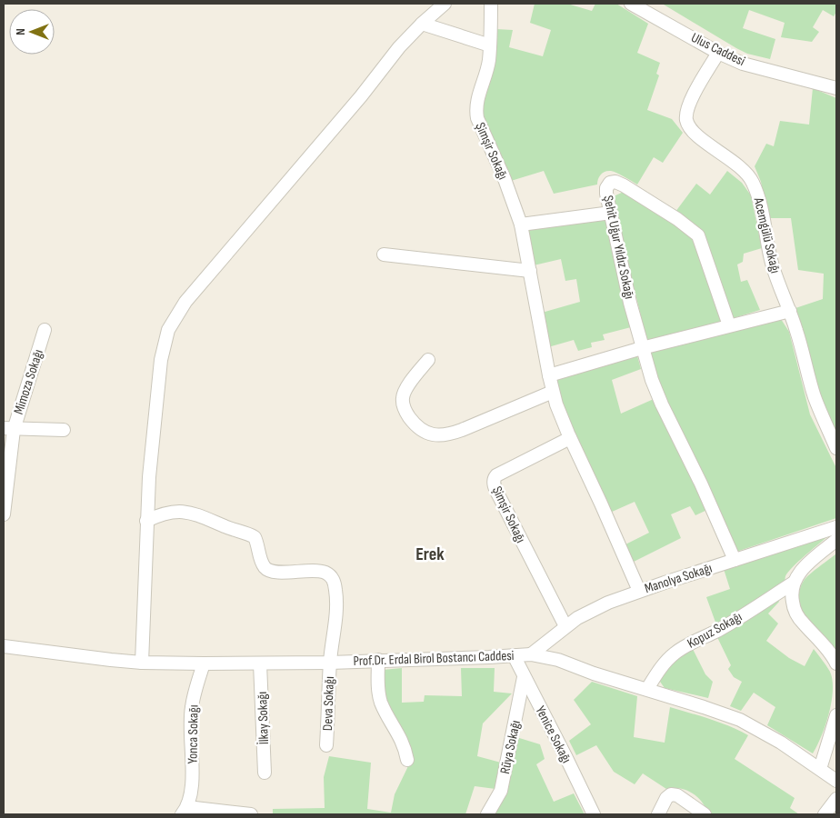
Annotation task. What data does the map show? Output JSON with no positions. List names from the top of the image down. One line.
{"streets":{"street":["Ulus Caddesi","Şimşir Sokağı","Acemgülü Sokağı","Şehit Uğur Yıldız Sokağı","Mimoza Sokağı","Manolya Sokağı","Kopuz Sokağı","Prof.Dr. Erdal Birol Bostancı Caddesi","Deva Sokağı","İlkay Sokağı","Yonca Sokağı","Yenice Sokağı","Rüya Sokağı"]},"crossings":[["Ulus Caddesi","Acemgülü Sokağı"],["Şimşir Sokağı","Manolya Sokağı"],["Şehit Uğur Yıldız Sokağı","Manolya Sokağı"],["Manolya Sokağı","Prof.Dr. Erdal Birol Bostancı Caddesi"],["Kopuz Sokağı","Prof.Dr. Erdal Birol Bostancı Caddesi"],["Prof.Dr. Erdal Birol Bostancı Caddesi","Deva Sokağı"],["Prof.Dr. Erdal Birol Bostancı Caddesi","İlkay Sokağı"],["Prof.Dr. Erdal Birol Bostancı Caddesi","Yonca Sokağı"],["Prof.Dr. Erdal Birol Bostancı Caddesi","Yenice Sokağı"],["Yenice Sokağı","Rüya Sokağı"]],"districts":["Erek"],"north":"left"}
